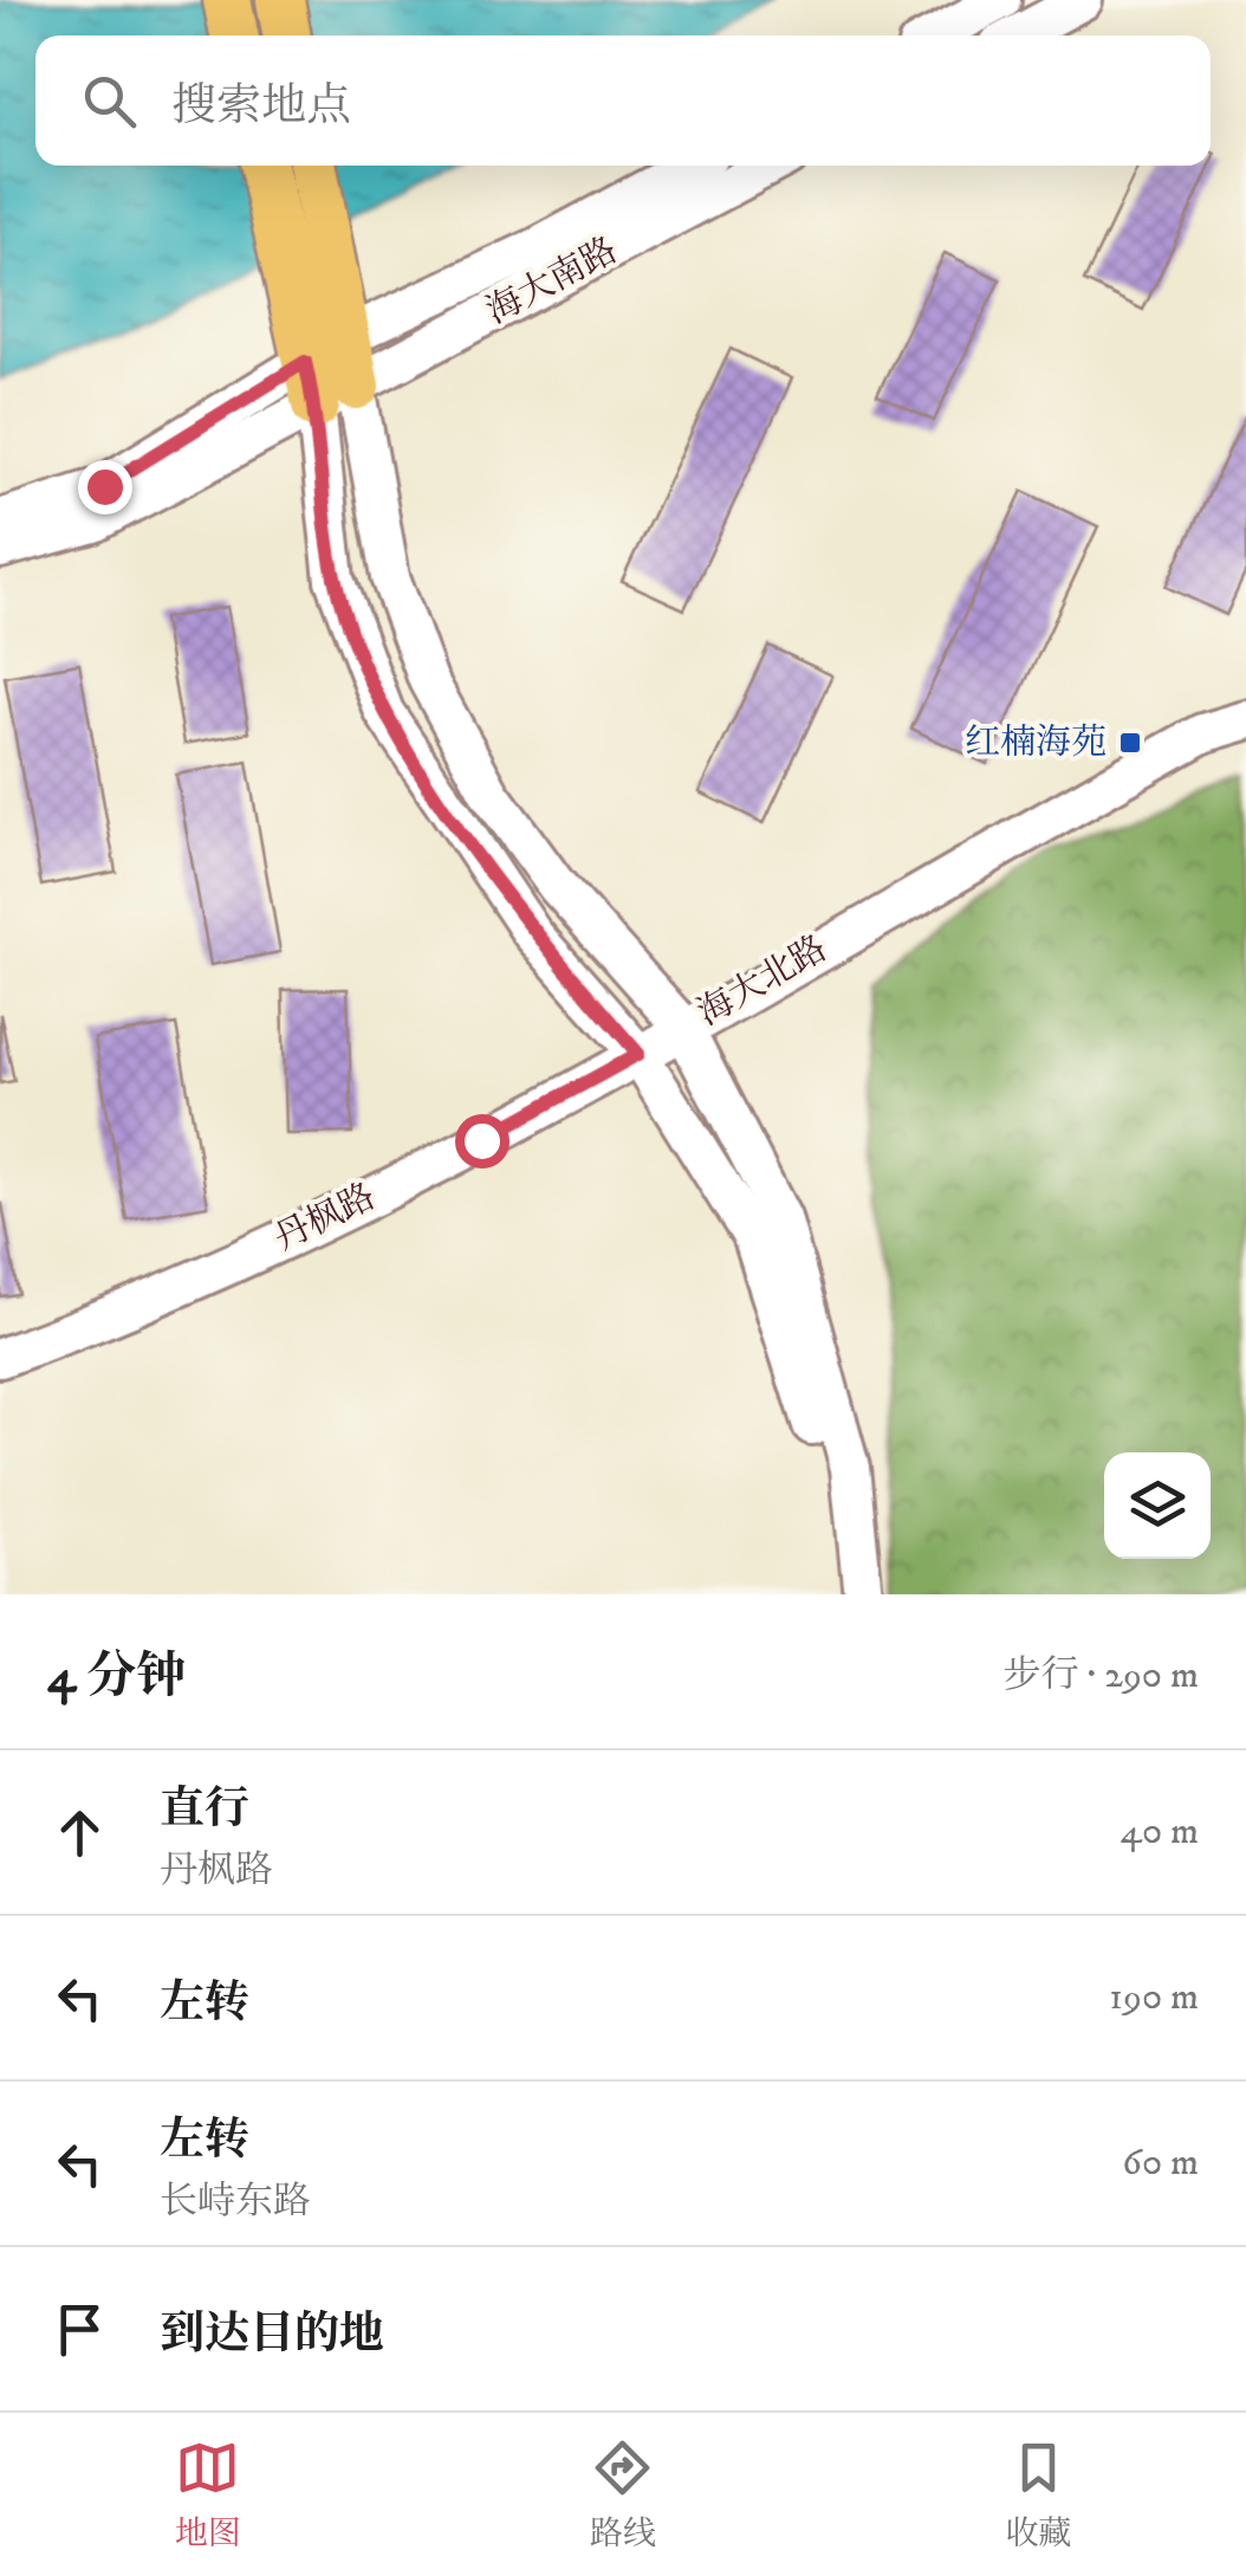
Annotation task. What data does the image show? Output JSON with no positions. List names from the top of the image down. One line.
{"streets":{"street":["海大南路","海大北路","丹枫路"]},"crossings":[["海大北路","丹枫路"]],"places":{"transit":["红楠海苑"]},"page":{"search":"搜索地点","heading":["4 分钟","步行 · 290 m"],"list":[["直行","丹枫路","40 m"],["左转","190 m"],["左转","长峙东路","60 m"],"到达目的地"],"nav":["地图","路线","收藏"]}}
